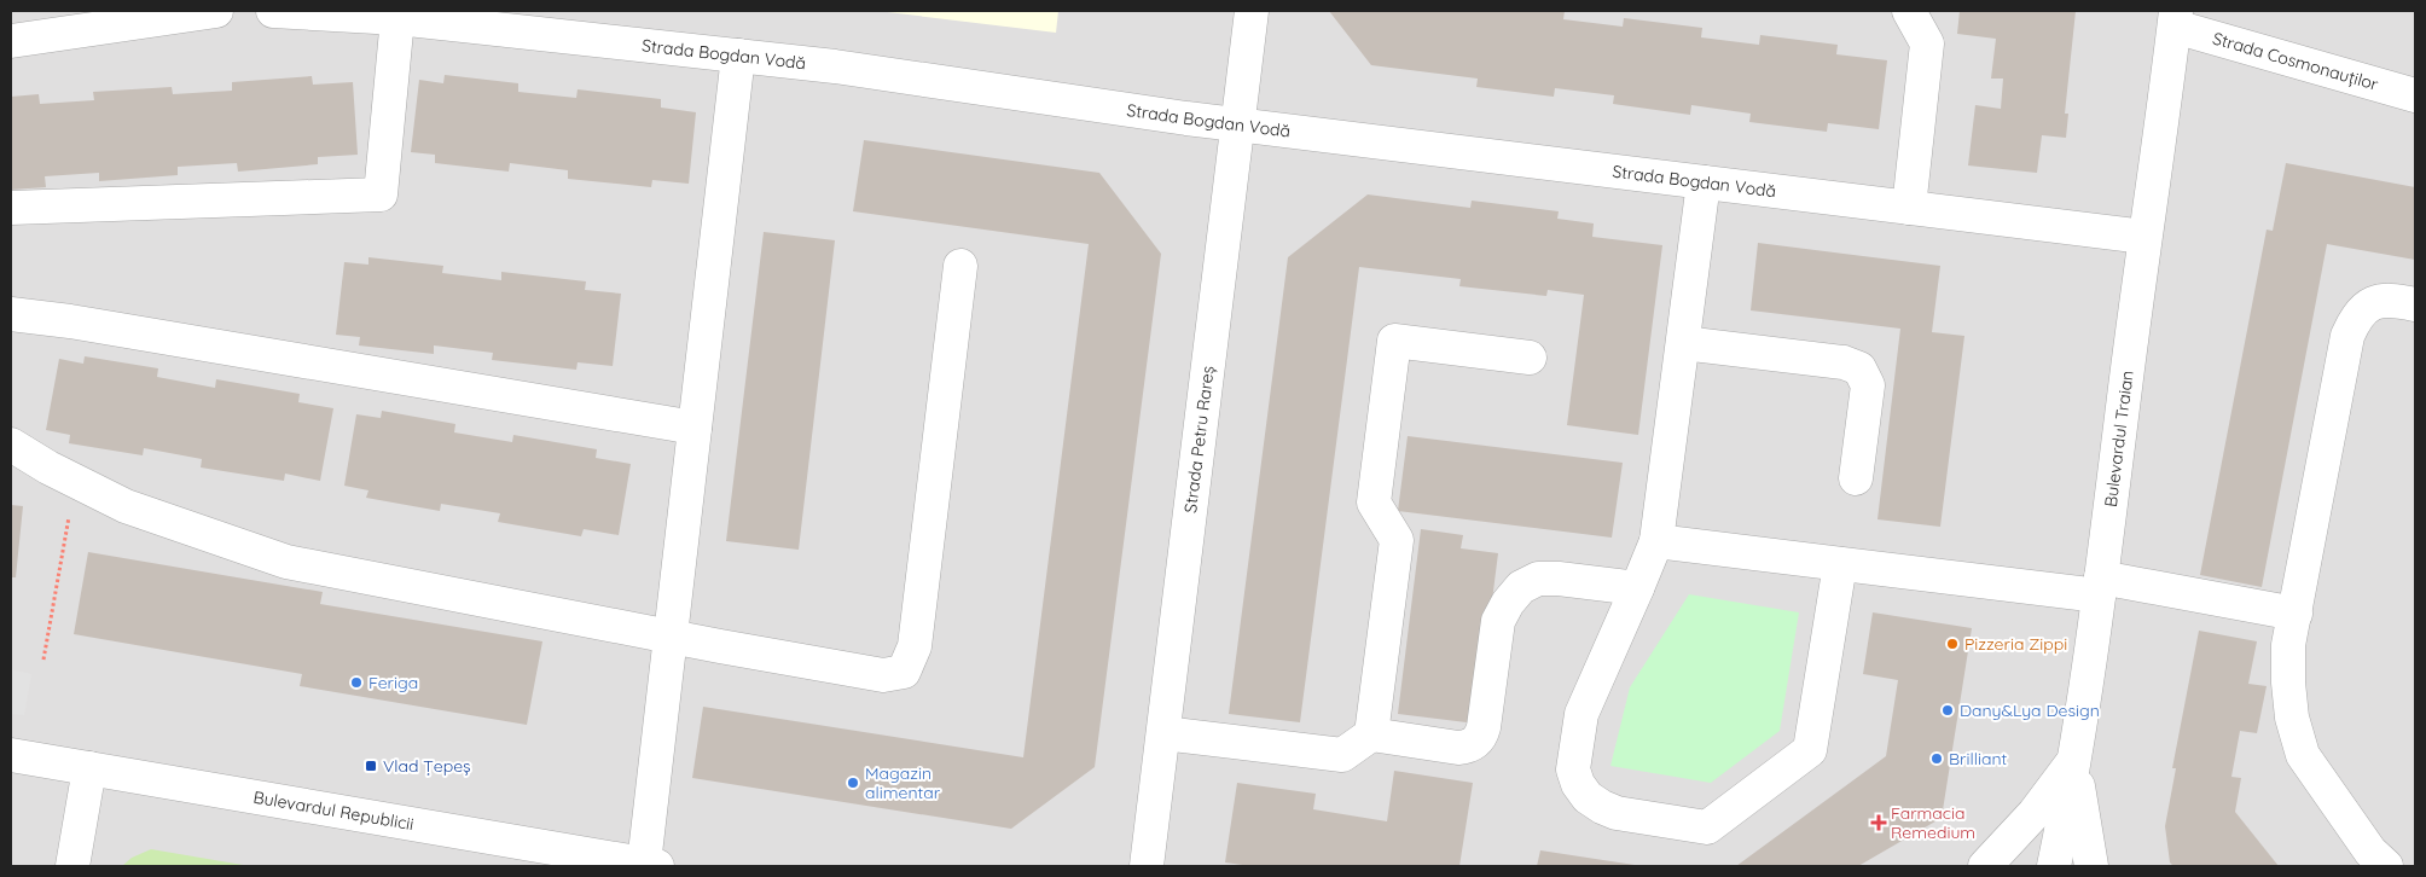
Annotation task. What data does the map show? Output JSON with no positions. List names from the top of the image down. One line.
{"streets":{"street":["Strada Bogdan Vodă","Strada Cosmonauților","Strada Petru Rareș","Bulevardul Traian","Bulevardul Republicii"]},"crossings":[["Strada Bogdan Vodă","Strada Petru Rareș"],["Strada Bogdan Vodă","Bulevardul Traian"],["Strada Cosmonauților","Bulevardul Traian"]],"places":{"other":["Pizzeria Zippi","Feriga","Dany&Lya Design","Brilliant","Magazin alimentar"],"transit":["Vlad Țepeș"],"health":["Farmacia Remedium"]}}
